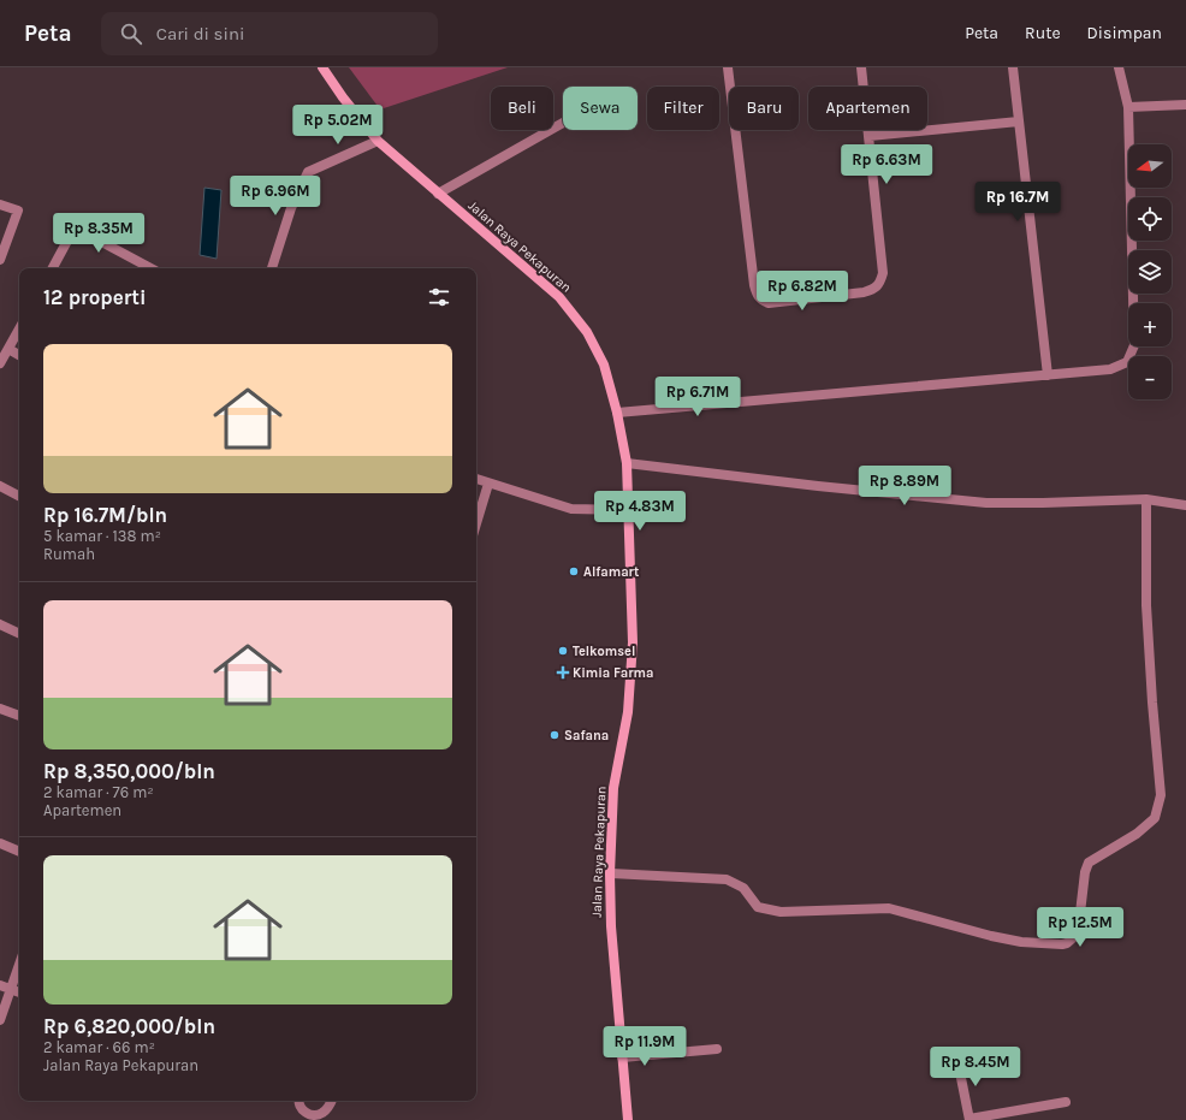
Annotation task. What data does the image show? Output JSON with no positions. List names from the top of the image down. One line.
{"streets":{"main road":["Jalan Raya Pekapuran"]},"places":{"other":["Alfamart","Telkomsel","Safana"],"health":["Kimia Farma"]},"north":"left","page":{"header":"Peta","search":"Cari di sini","nav":["Peta","Rute","Disimpan"],"chip":["Beli","Sewa","Filter","Baru","Apartemen"],"price":["Rp 5.02M","Rp 6.63M","Rp 6.96M","Rp 16.7M","Rp 8.35M","Rp 6.82M","Rp 6.71M","Rp 8.89M","Rp 4.83M","Rp 12.5M","Rp 11.9M","Rp 8.45M"],"map_buttons":["+","−"],"heading":"12 properti","list":[{"name":"Rp 16.7M/bln","note":"5 kamar · 138 m² · Rumah"},{"name":"Rp 8,350,000/bln","note":"2 kamar · 76 m² · Apartemen"},{"name":"Rp 6,820,000/bln","note":"2 kamar · 66 m² · Jalan Raya Pekapuran"}]}}
